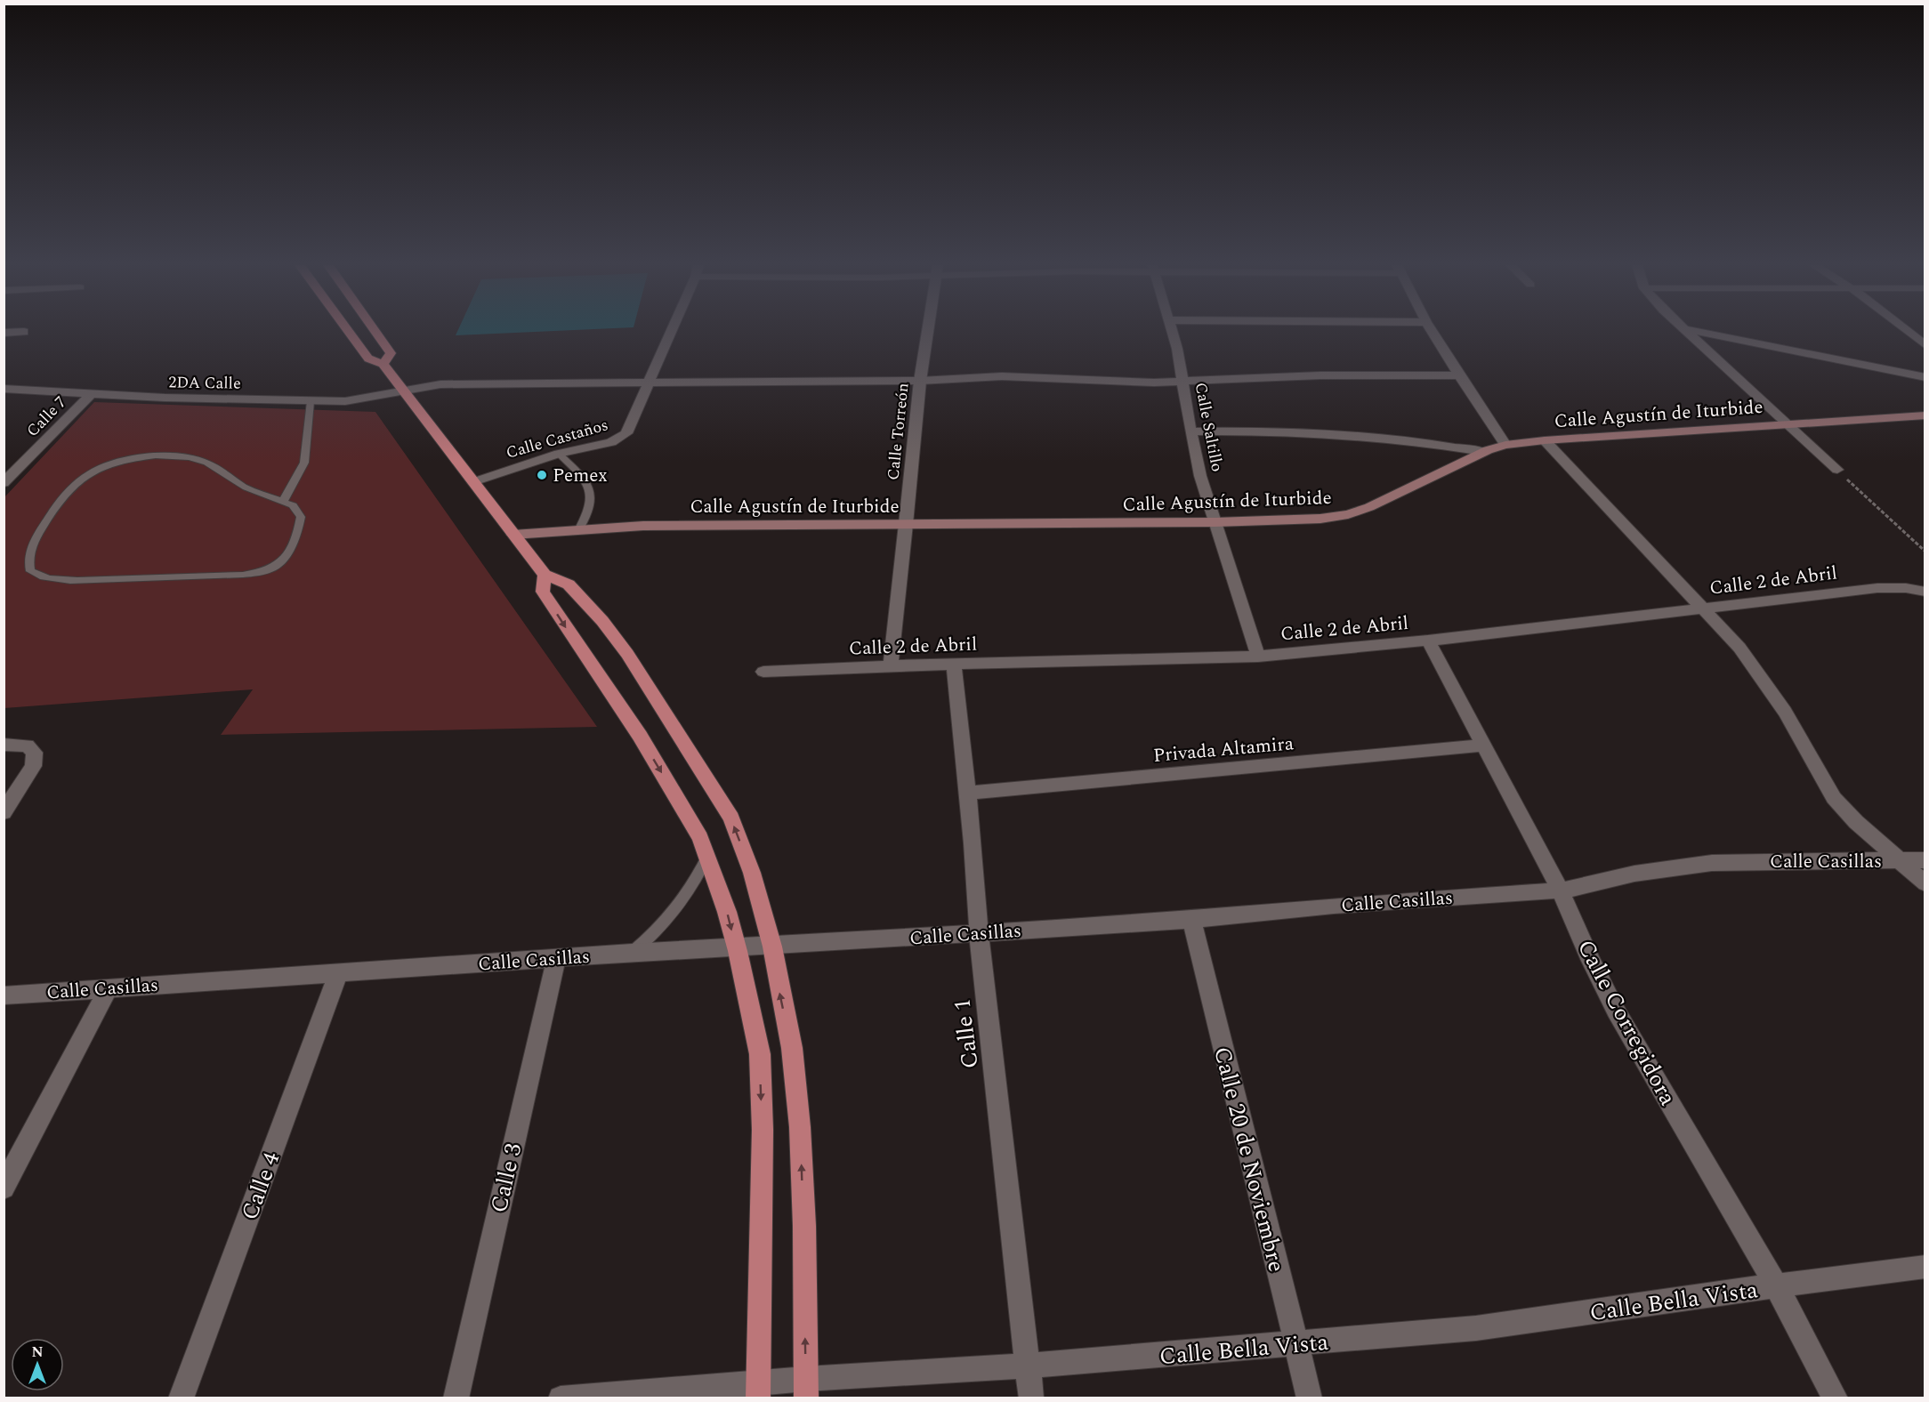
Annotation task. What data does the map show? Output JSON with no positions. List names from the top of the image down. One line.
{"streets":{"main road":["Calle Agustín de Iturbide"],"street":["2DA Calle","Calle 7","Calle Saltillo","Calle Torreón","Calle Castaños","Calle 2 de Abril","Privada Altamira","Calle Casillas","Calle Corregidora","Calle 1","Calle 20 de Noviembre","Calle 3","Calle 4","Calle Bella Vista"]},"crossings":[["2DA Calle","Calle 7"],["2DA Calle","Calle Saltillo"],["2DA Calle","Calle Torreón"],["2DA Calle","Calle Castaños"],["Calle Agustín de Iturbide","Calle Saltillo"],["Calle Agustín de Iturbide","Calle Torreón"],["Calle Saltillo","Calle 2 de Abril"],["Calle Torreón","Calle 2 de Abril"],["Calle 2 de Abril","Calle Corregidora"],["Calle 2 de Abril","Calle 1"],["Privada Altamira","Calle Corregidora"],["Privada Altamira","Calle 1"],["Calle Casillas","Calle Corregidora"],["Calle Casillas","Calle 1"],["Calle Casillas","Calle 20 de Noviembre"],["Calle Casillas","Calle 3"],["Calle Casillas","Calle 4"],["Calle Corregidora","Calle Bella Vista"],["Calle 1","Calle Bella Vista"],["Calle 20 de Noviembre","Calle Bella Vista"]],"places":["Pemex"],"north":"top"}
